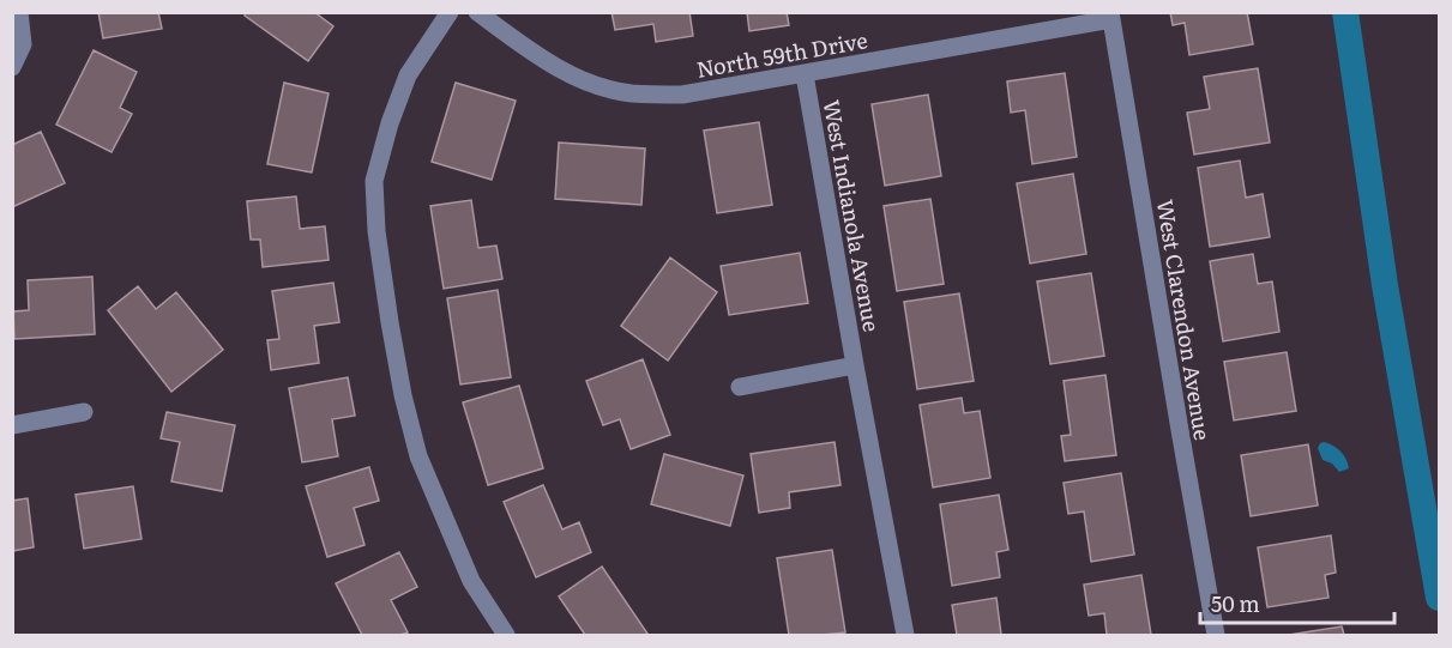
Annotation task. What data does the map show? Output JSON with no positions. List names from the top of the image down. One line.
{"streets":{"street":["North 59th Drive","West Indianola Avenue","West Clarendon Avenue"]},"crossings":[["North 59th Drive","West Indianola Avenue"],["North 59th Drive","West Clarendon Avenue"]],"scale_bar":"50 m"}
